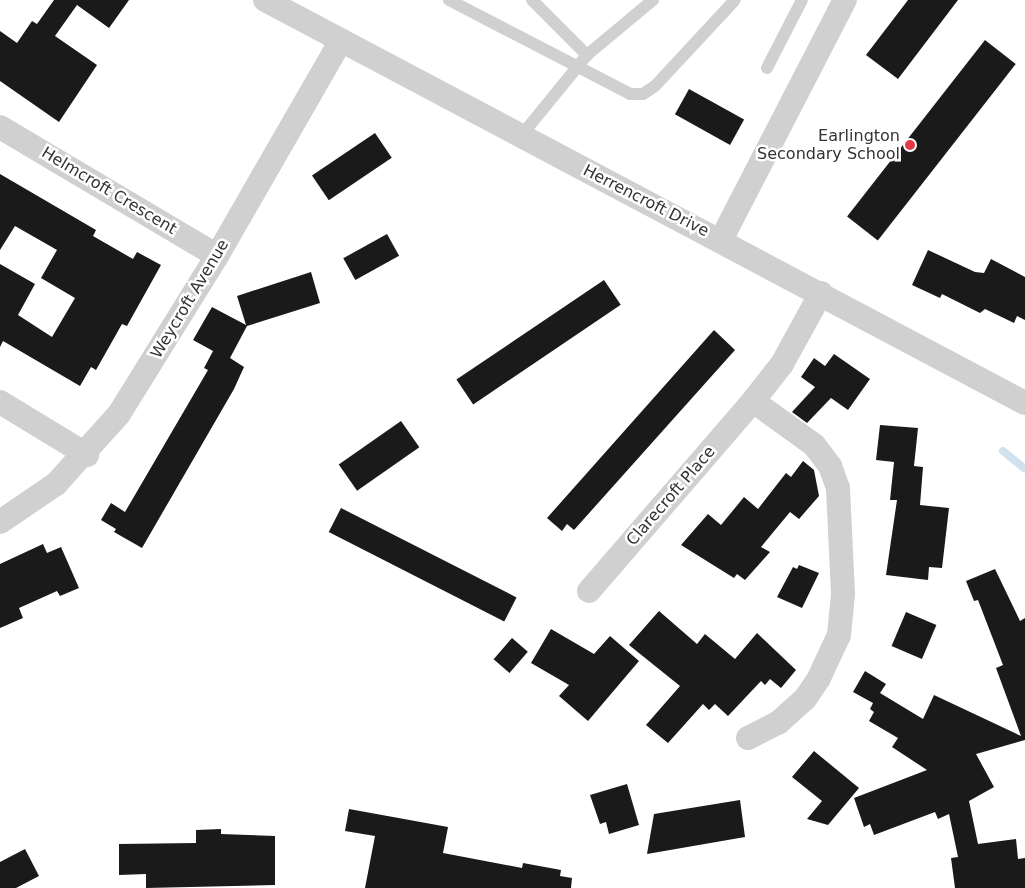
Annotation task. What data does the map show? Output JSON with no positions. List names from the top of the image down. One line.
{"streets":{"street":["Helmcroft Crescent","Herrencroft Drive","Weycroft Avenue","Clarecroft Place"]},"crossings":[["Helmcroft Crescent","Weycroft Avenue"],["Herrencroft Drive","Weycroft Avenue"],["Herrencroft Drive","Clarecroft Place"]],"places":["Earlington Secondary School"]}
